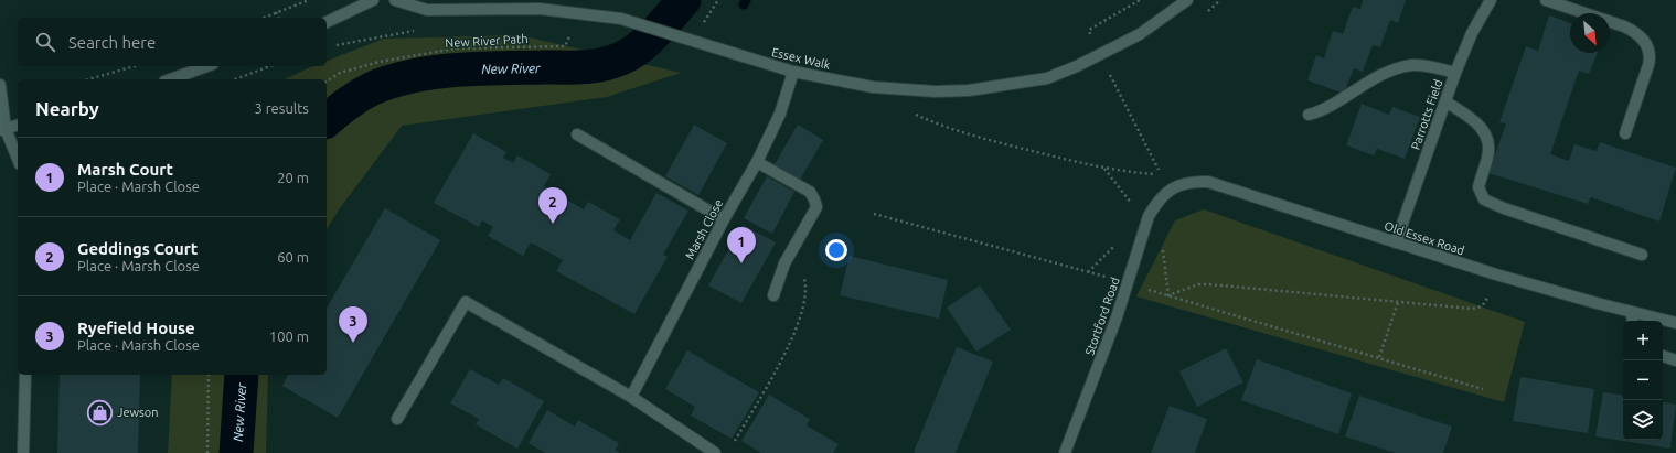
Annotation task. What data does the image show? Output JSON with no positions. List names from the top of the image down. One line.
{"streets":{"street":["Essex Walk","Parrotts Field","Marsh Close","Old Essex Road","Stortford Road"],"path":["New River Path"]},"crossings":[["New River Path","Essex Walk"],["Essex Walk","Marsh Close"],["Parrotts Field","Old Essex Road"],["Old Essex Road","Stortford Road"]],"water":["New River"],"places":{"shop":["Jewson"]},"north":"bottom right","page":{"search":"Search here","heading":["Nearby","3 results"],"list":[{"mark":"1","name":"Marsh Court","note":"Place · Marsh Close","value":"20 m"},{"mark":"2","name":"Geddings Court","note":"Place · Marsh Close","value":"60 m"},{"mark":"3","name":"Ryefield House","note":"Place · Marsh Close","value":"100 m"}],"pins":["2","1","3"],"map_buttons":["+","−"]}}
